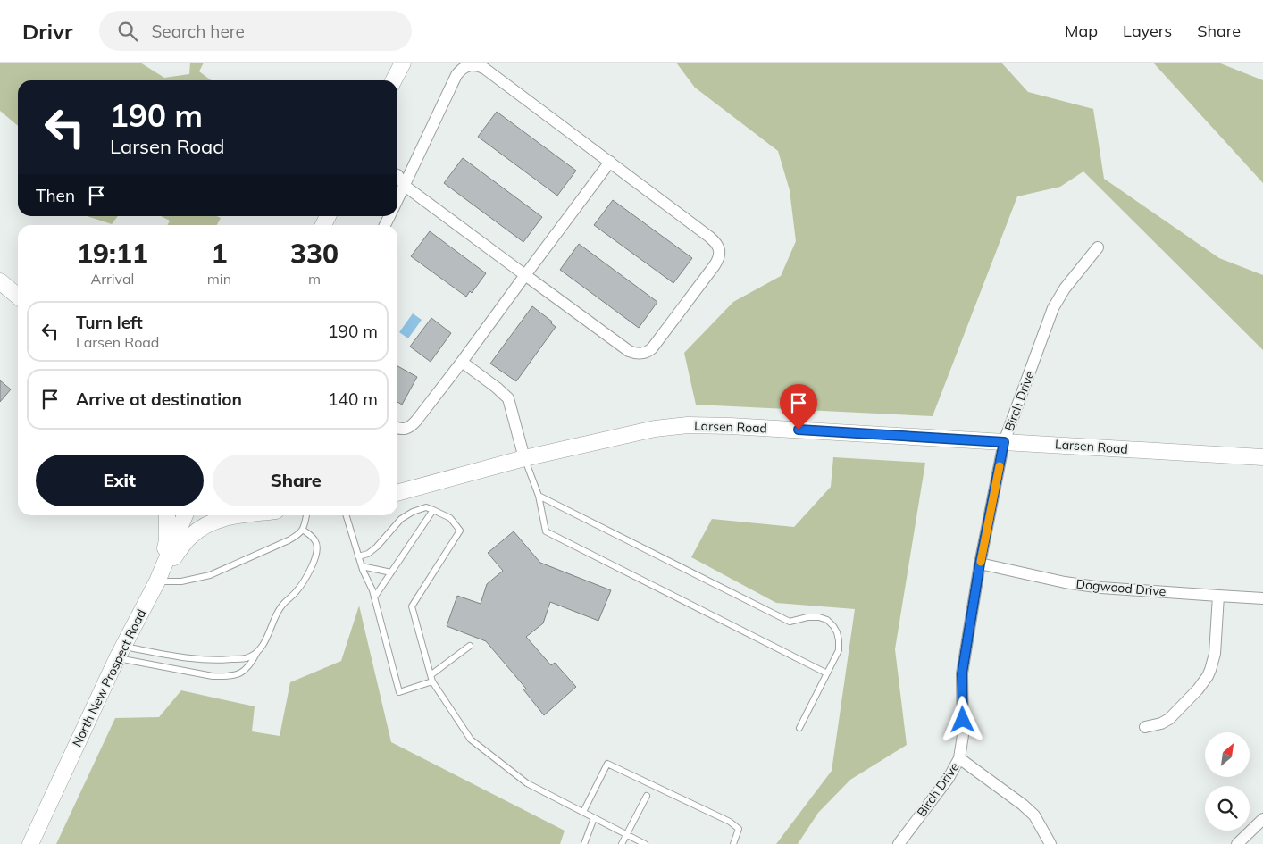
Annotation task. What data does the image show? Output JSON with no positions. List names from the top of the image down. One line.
{"streets":{"street":["Birch Drive","Larsen Road","Dogwood Drive","North New Prospect Road"]},"crossings":[["Birch Drive","Larsen Road"],["Birch Drive","Dogwood Drive"]],"north":"top right","page":{"header":"Drivr","search":"Search here","nav":["Map","Layers","Share"],"turn":["190 m","Larsen Road"],"then":"Then","eta":["19:11","Arrival","1","min","330","m"],"list":[{"name":"Turn left","note":"Larsen Road","value":"190 m"},{"name":"Arrive at destination","value":"140 m"}],"buttons":["Exit","Share"]}}
